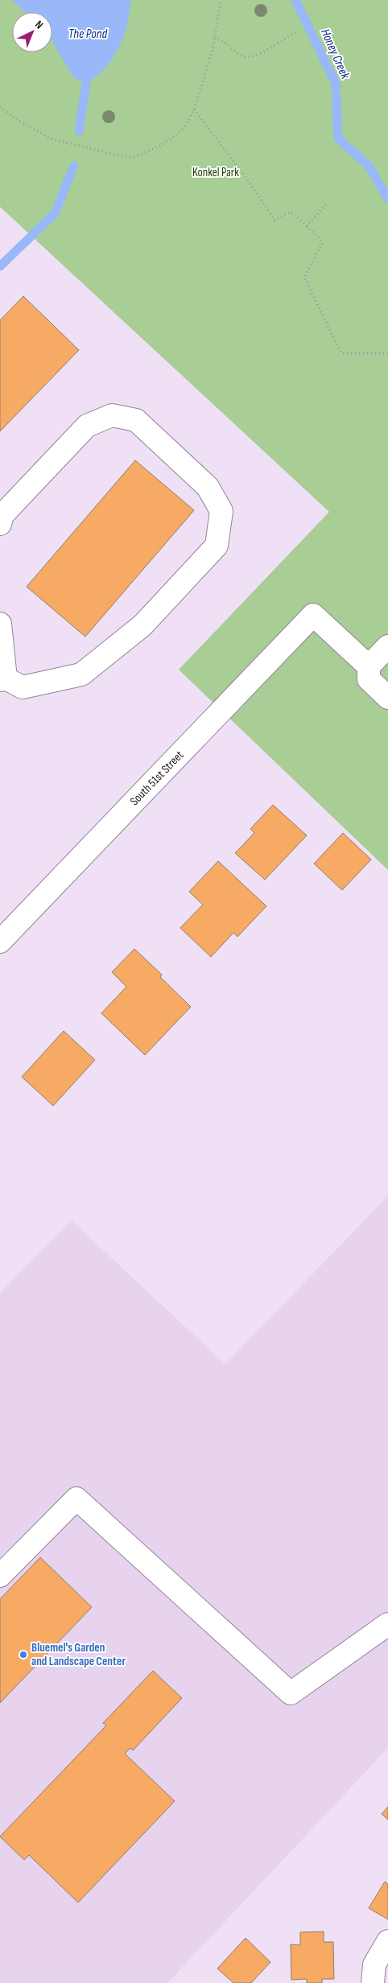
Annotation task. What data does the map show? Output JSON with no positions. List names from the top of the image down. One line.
{"streets":{"street":["South 51st Street"]},"water":["The Pond","Honey Creek"],"parks":["Konkel Park"],"places":["Bluemel's Garden and Landscape Center"],"north":"top right"}
